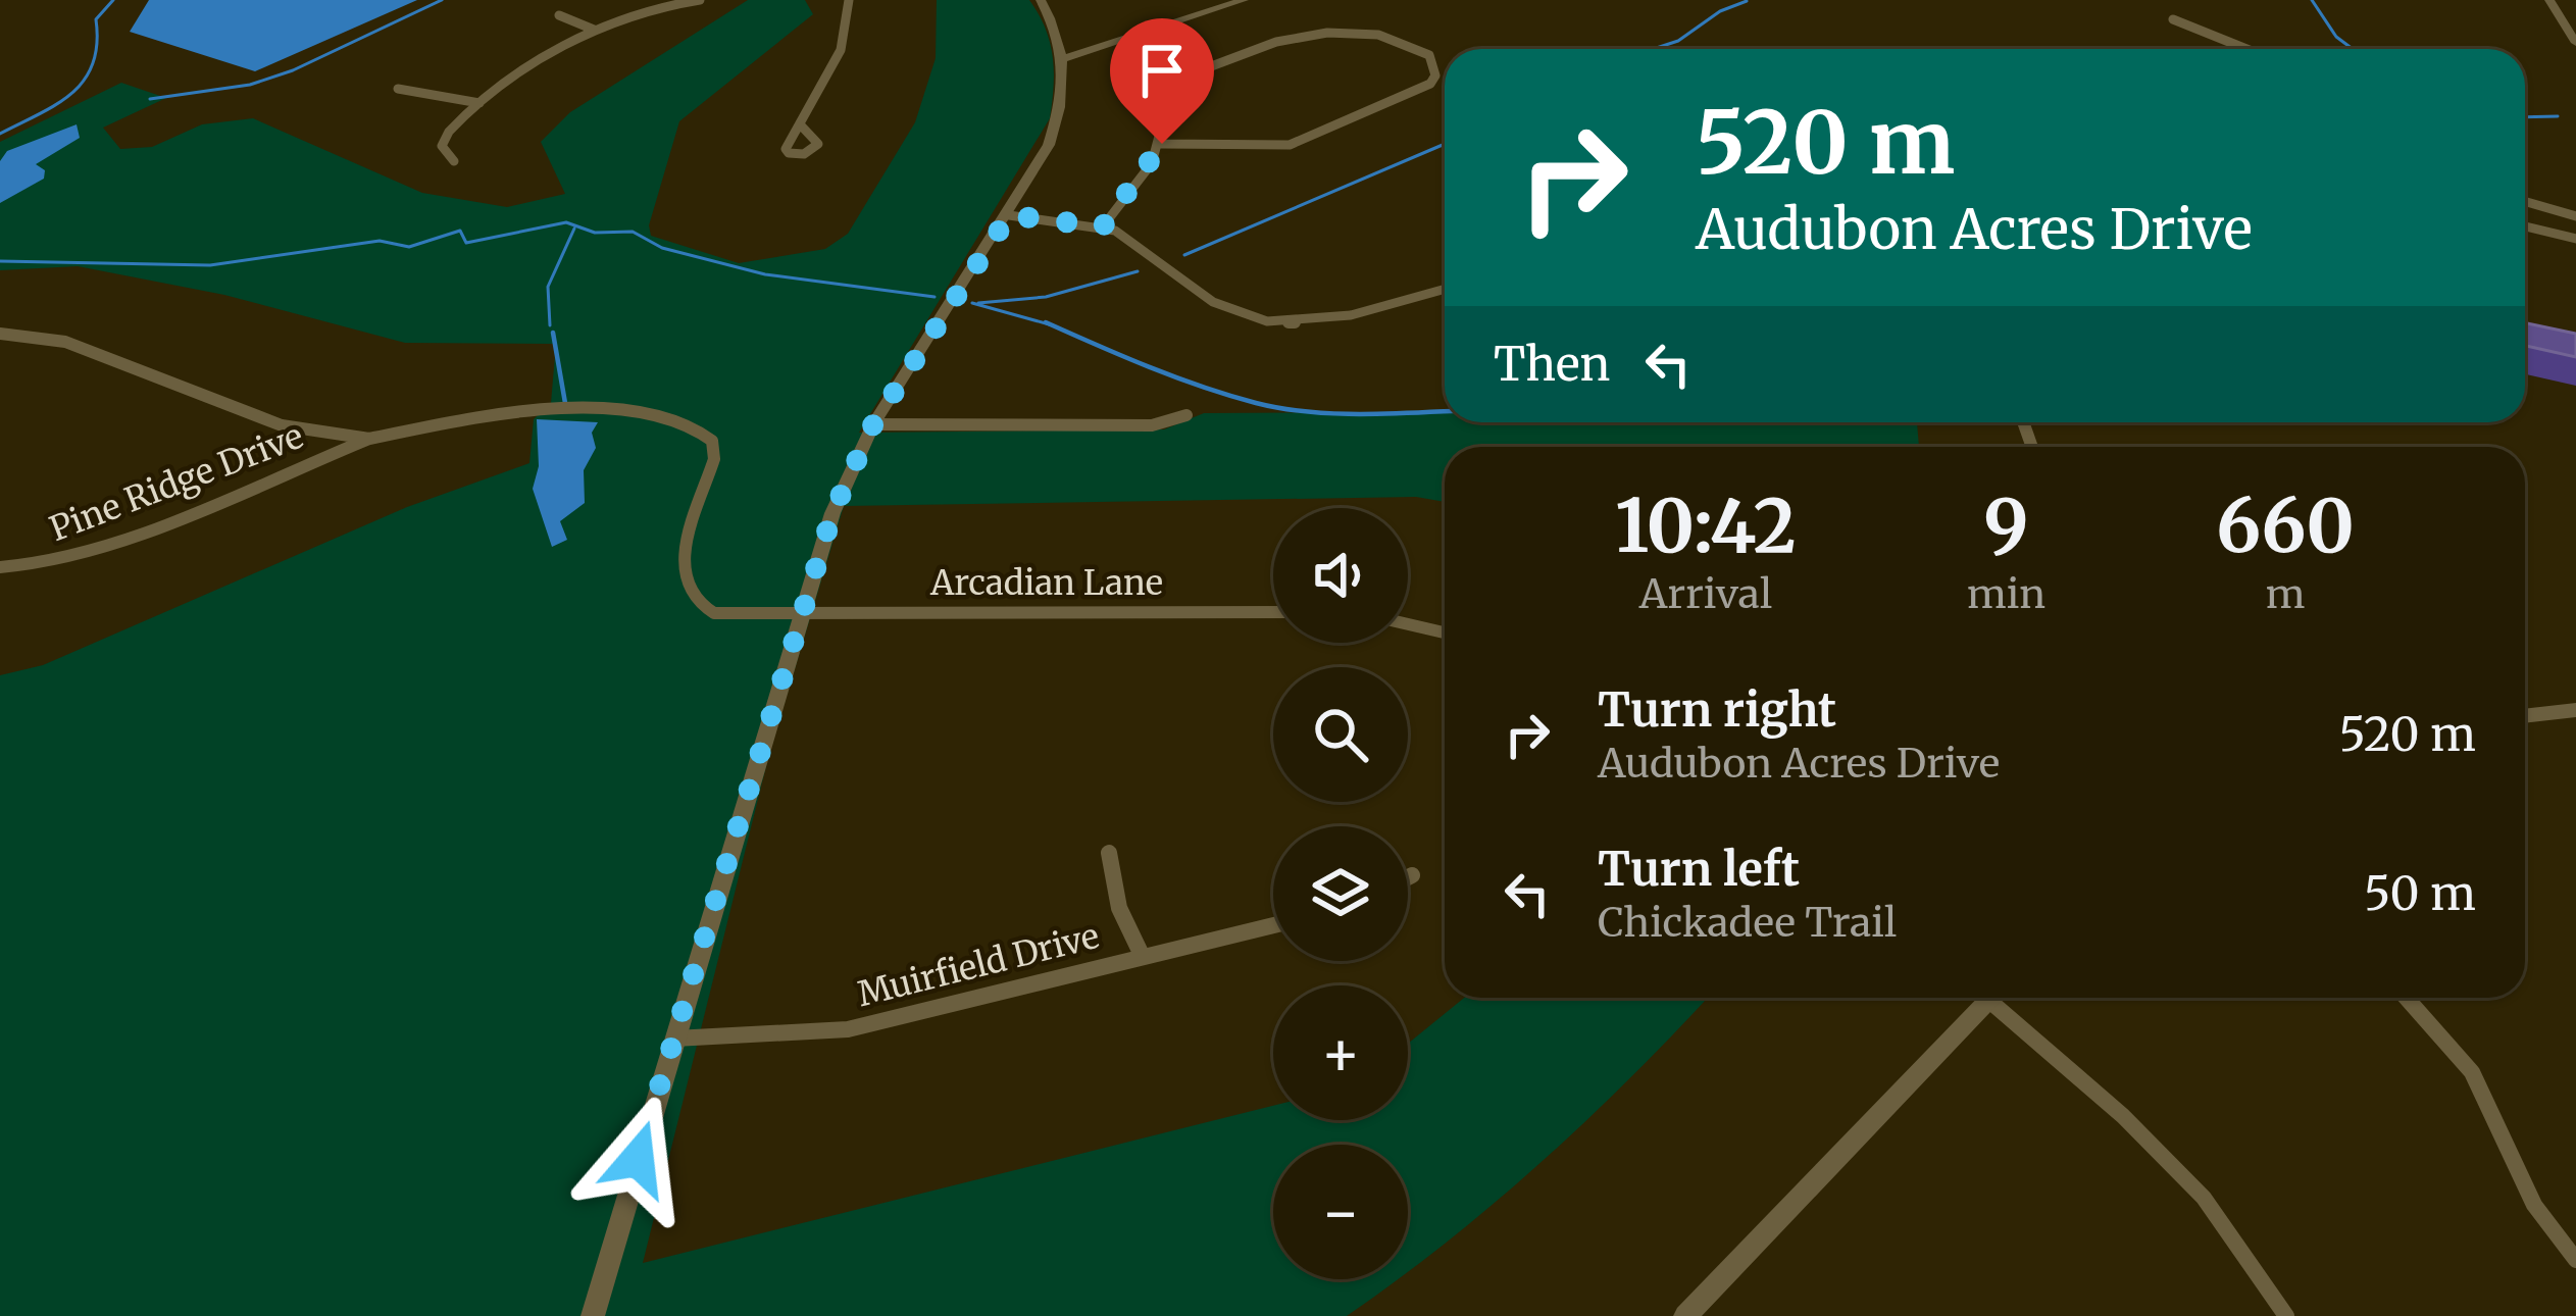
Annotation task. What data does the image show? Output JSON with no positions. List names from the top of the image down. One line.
{"streets":{"street":["Pine Ridge Drive","Arcadian Lane","Muirfield Drive"]},"crossings":[["Pine Ridge Drive","Arcadian Lane"]],"page":{"turn":["520 m","Audubon Acres Drive"],"then":"Then","eta":["10:42","Arrival","9","min","660","m"],"map_buttons":["+","−"],"list":[{"name":"Turn right","note":"Audubon Acres Drive","value":"520 m"},{"name":"Turn left","note":"Chickadee Trail","value":"50 m"}]}}
